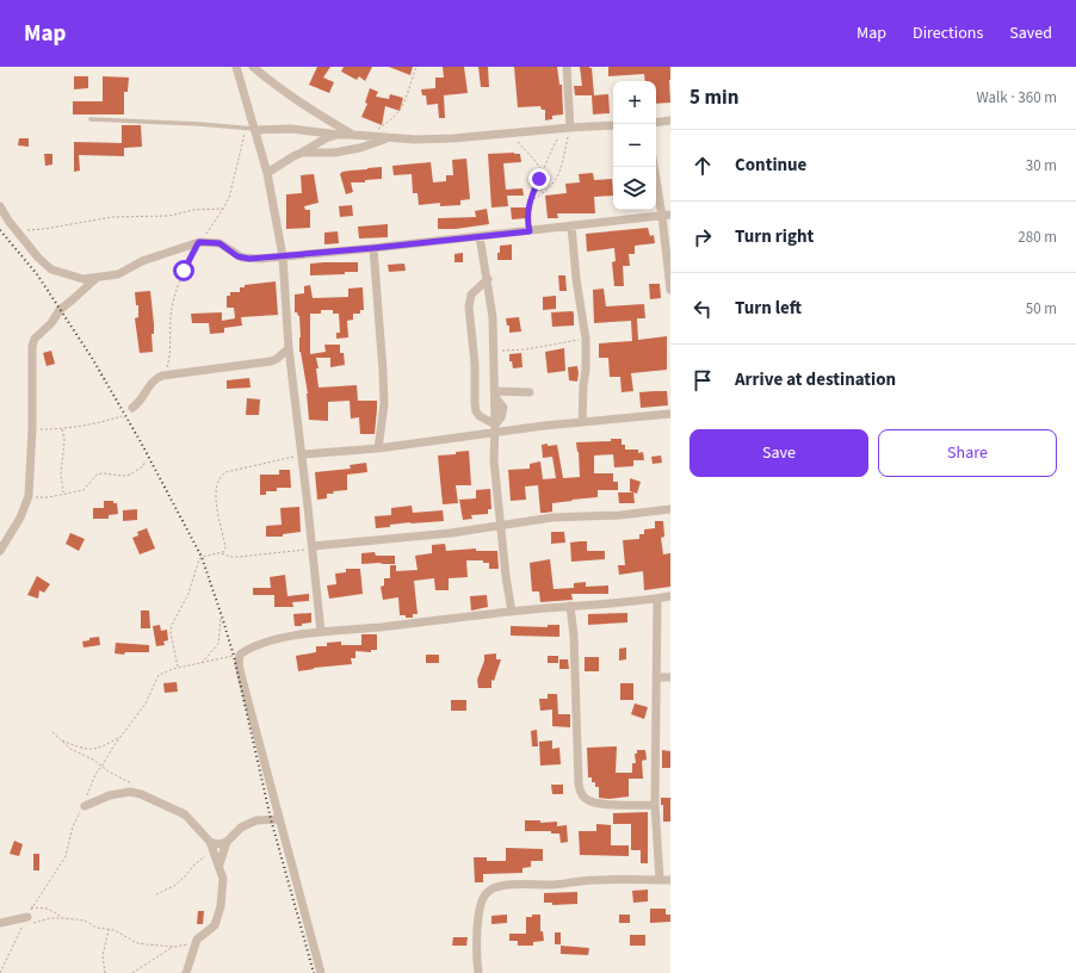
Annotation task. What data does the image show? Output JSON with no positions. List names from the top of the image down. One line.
{"page":{"header":"Map","nav":["Map","Directions","Saved"],"heading":["5 min","Walk · 360 m"],"map_buttons":["+","−"],"list":[["Continue","30 m"],["Turn right","280 m"],["Turn left","50 m"],"Arrive at destination"],"buttons":["Save","Share"]}}
